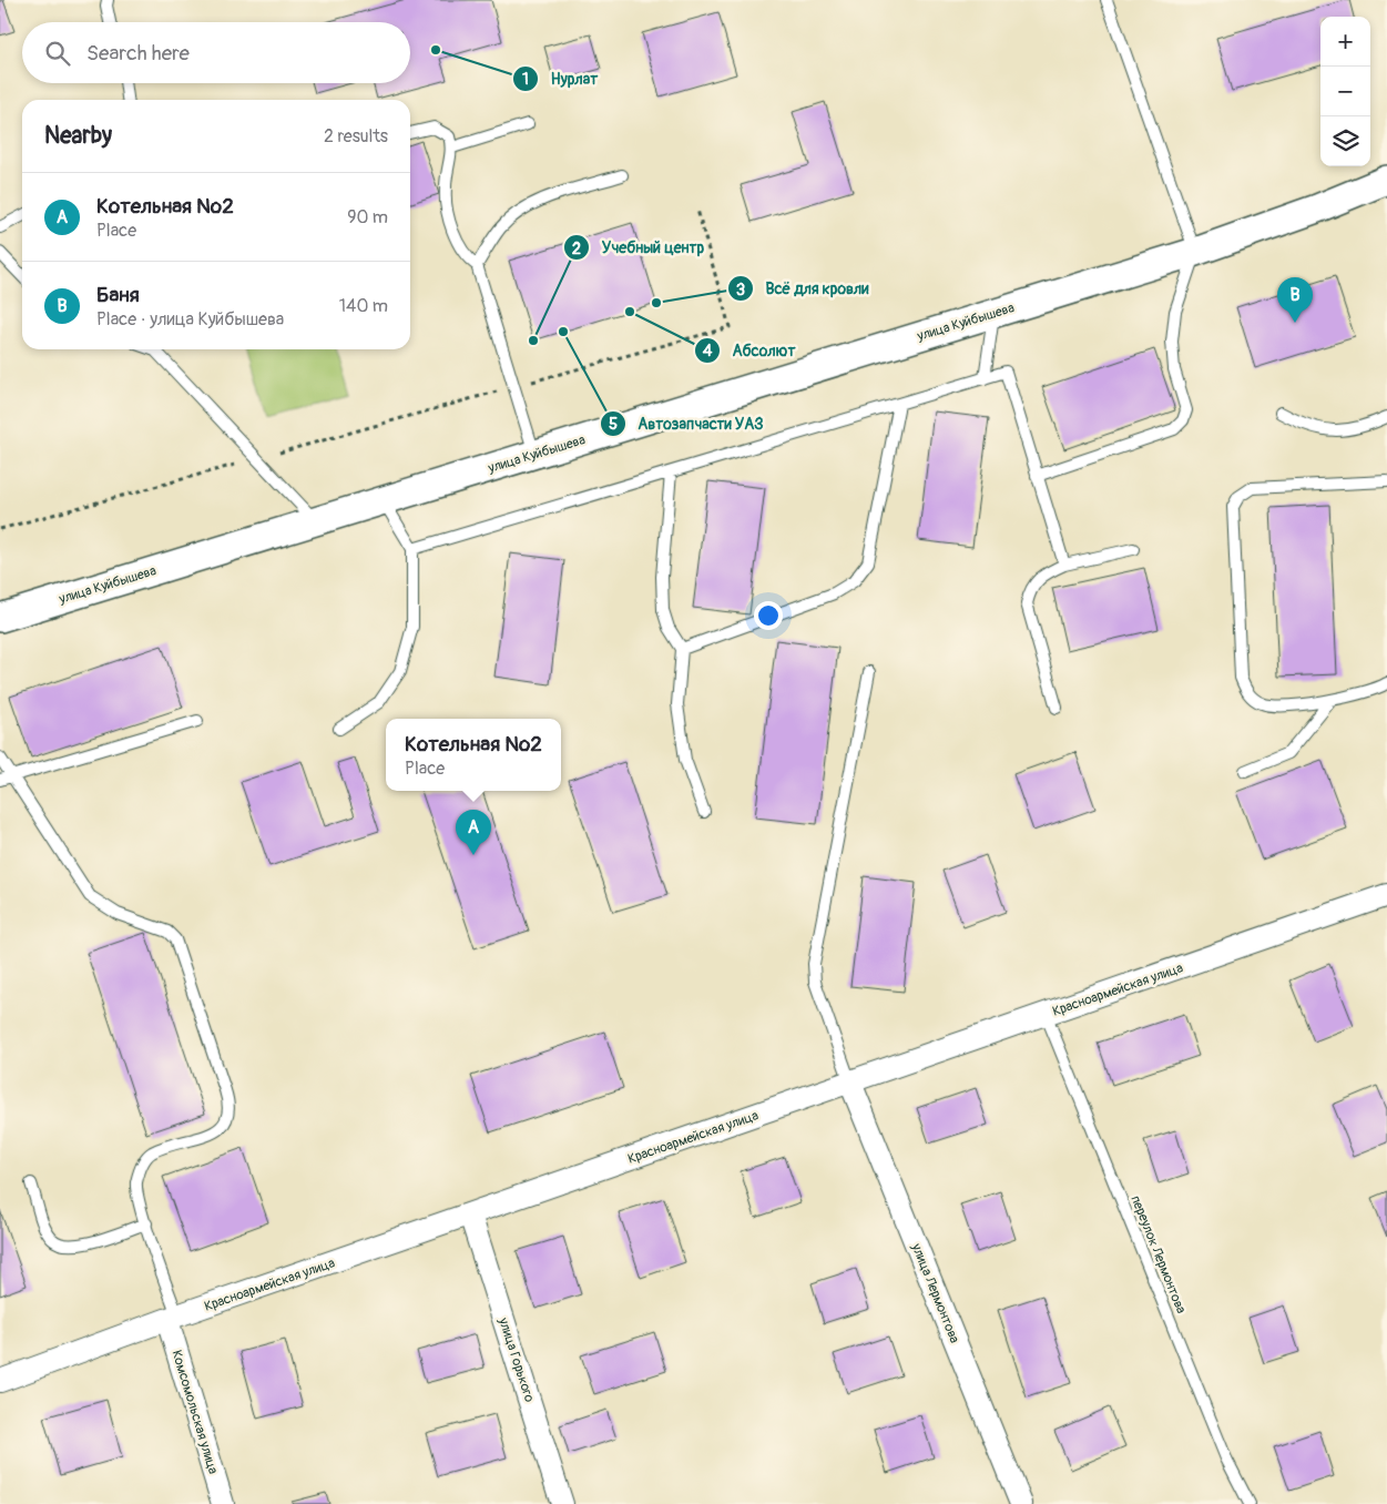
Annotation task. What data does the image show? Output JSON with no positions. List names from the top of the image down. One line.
{"streets":{"street":["улица Куйбышева","Красноармейская улица","улица Лермонтова","улица Горького","Комсомольская улица"],"lane":["переулок Лермонтова"]},"crossings":[["Красноармейская улица","переулок Лермонтова"],["Красноармейская улица","улица Лермонтова"],["Красноармейская улица","улица Горького"],["Красноармейская улица","Комсомольская улица"]],"places":["Нурлат","Всё для кровли","Абсолют","Автозапчасти УАЗ","Учебный центр"],"page":{"map_buttons":["+","−"],"search":"Search here","heading":["Nearby","2 results"],"list":[{"mark":"A","name":"Котельная №2","note":"Place","value":"90 m"},{"mark":"B","name":"Баня","note":"Place · улица Куйбышева","value":"140 m"}],"pins":["B","A"],"popup":["Котельная №2","Place"]}}
